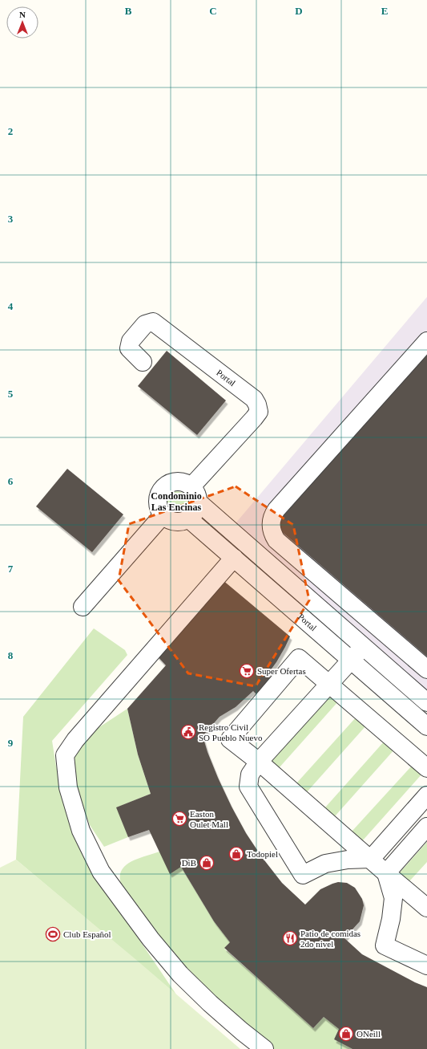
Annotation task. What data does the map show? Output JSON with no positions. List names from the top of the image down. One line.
{"streets":{"street":["Portal"]},"districts":["Condominio Las Encinas"],"places":{"supermarket":["Super Ofertas","Easton Oulet Mall"],"public building":["Registro Civil SO Pueblo Nuevo"],"shop":["Todopiel","DiB","ONeill"],"sports":["Club Español"],"restaurant":["Patio de comidas 2do nivel"]},"north":"top","grid":{"columns":["B","C","D","E"],"rows":["2","3","4","5","6","7","8","9"]}}
